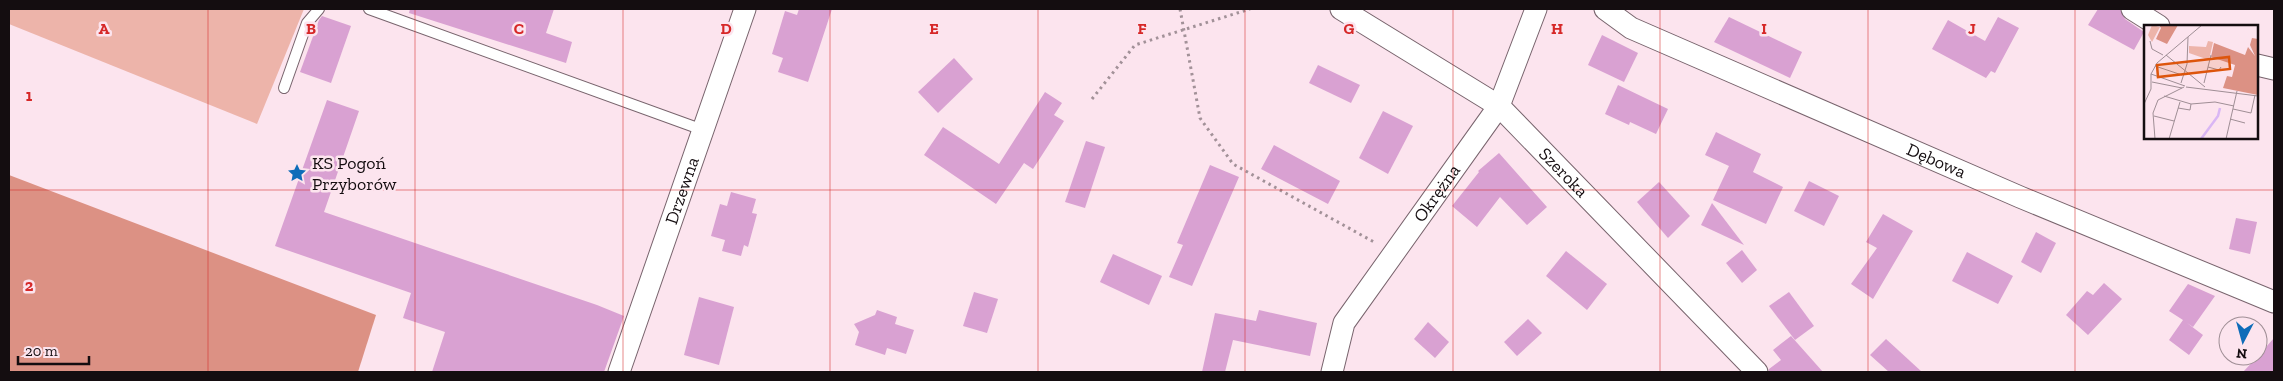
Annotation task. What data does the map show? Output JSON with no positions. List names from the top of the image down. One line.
{"streets":{"street":["Dębowa","Szeroka","Drzewna","Okrężna"]},"crossings":[["Szeroka","Okrężna"]],"places":{"place":["KS Pogoń Przyborów"]},"scale_bar":"20 m","north":"bottom","grid":{"columns":["A","B","C","D","E","F","G","H","I","J"],"rows":["1","2"]}}
